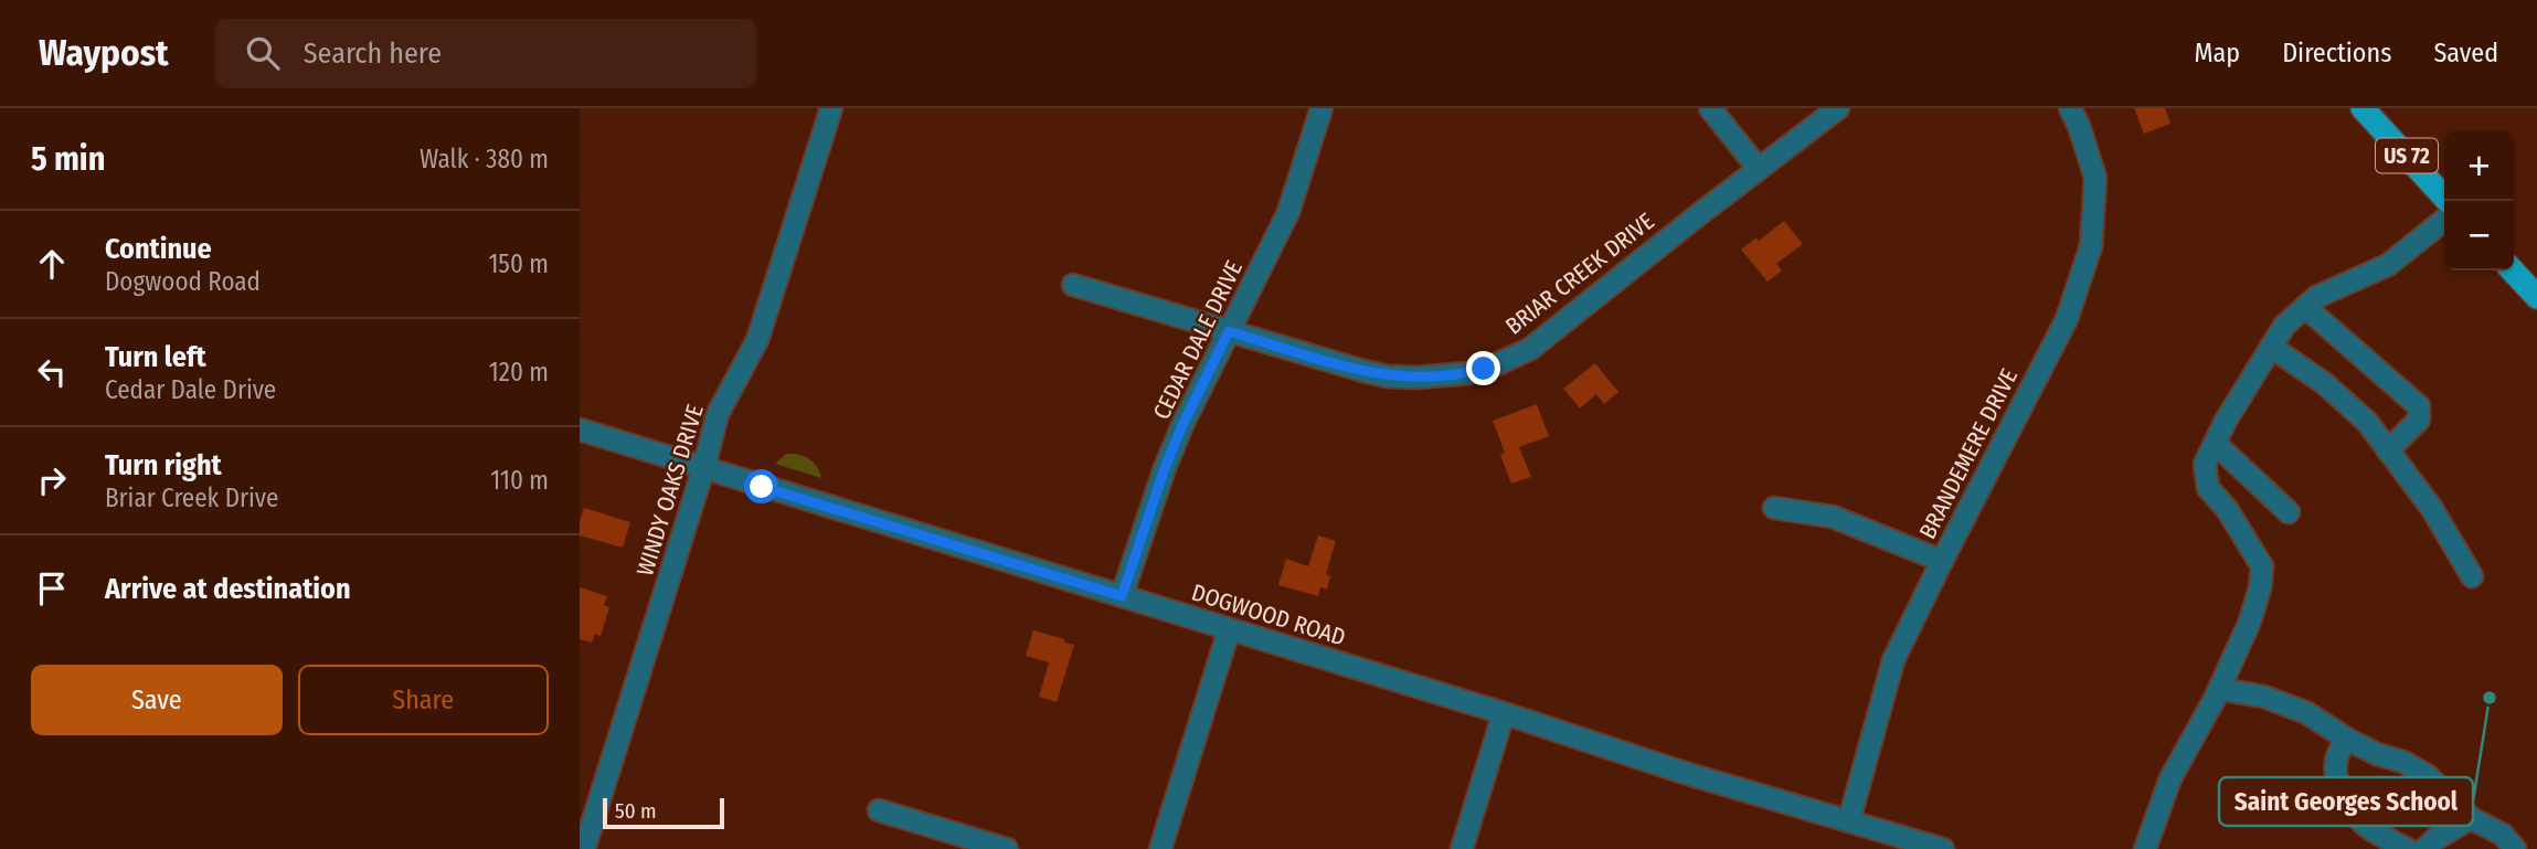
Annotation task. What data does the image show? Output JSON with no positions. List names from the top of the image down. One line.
{"streets":{"main road":["US 72"],"street":["BRIAR CREEK DRIVE","CEDAR DALE DRIVE","BRANDEMERE DRIVE","WINDY OAKS DRIVE","DOGWOOD ROAD"]},"crossings":[["BRIAR CREEK DRIVE","CEDAR DALE DRIVE"],["CEDAR DALE DRIVE","DOGWOOD ROAD"],["BRANDEMERE DRIVE","DOGWOOD ROAD"],["WINDY OAKS DRIVE","DOGWOOD ROAD"]],"places":["Saint Georges School"],"scale_bar":"50 m","page":{"header":"Waypost","search":"Search here","nav":["Map","Directions","Saved"],"heading":["5 min","Walk · 380 m"],"map_buttons":["+","−"],"list":[["Continue","Dogwood Road","150 m"],["Turn left","Cedar Dale Drive","120 m"],["Turn right","Briar Creek Drive","110 m"],"Arrive at destination"],"buttons":["Save","Share"],"scale":"50 m"}}
